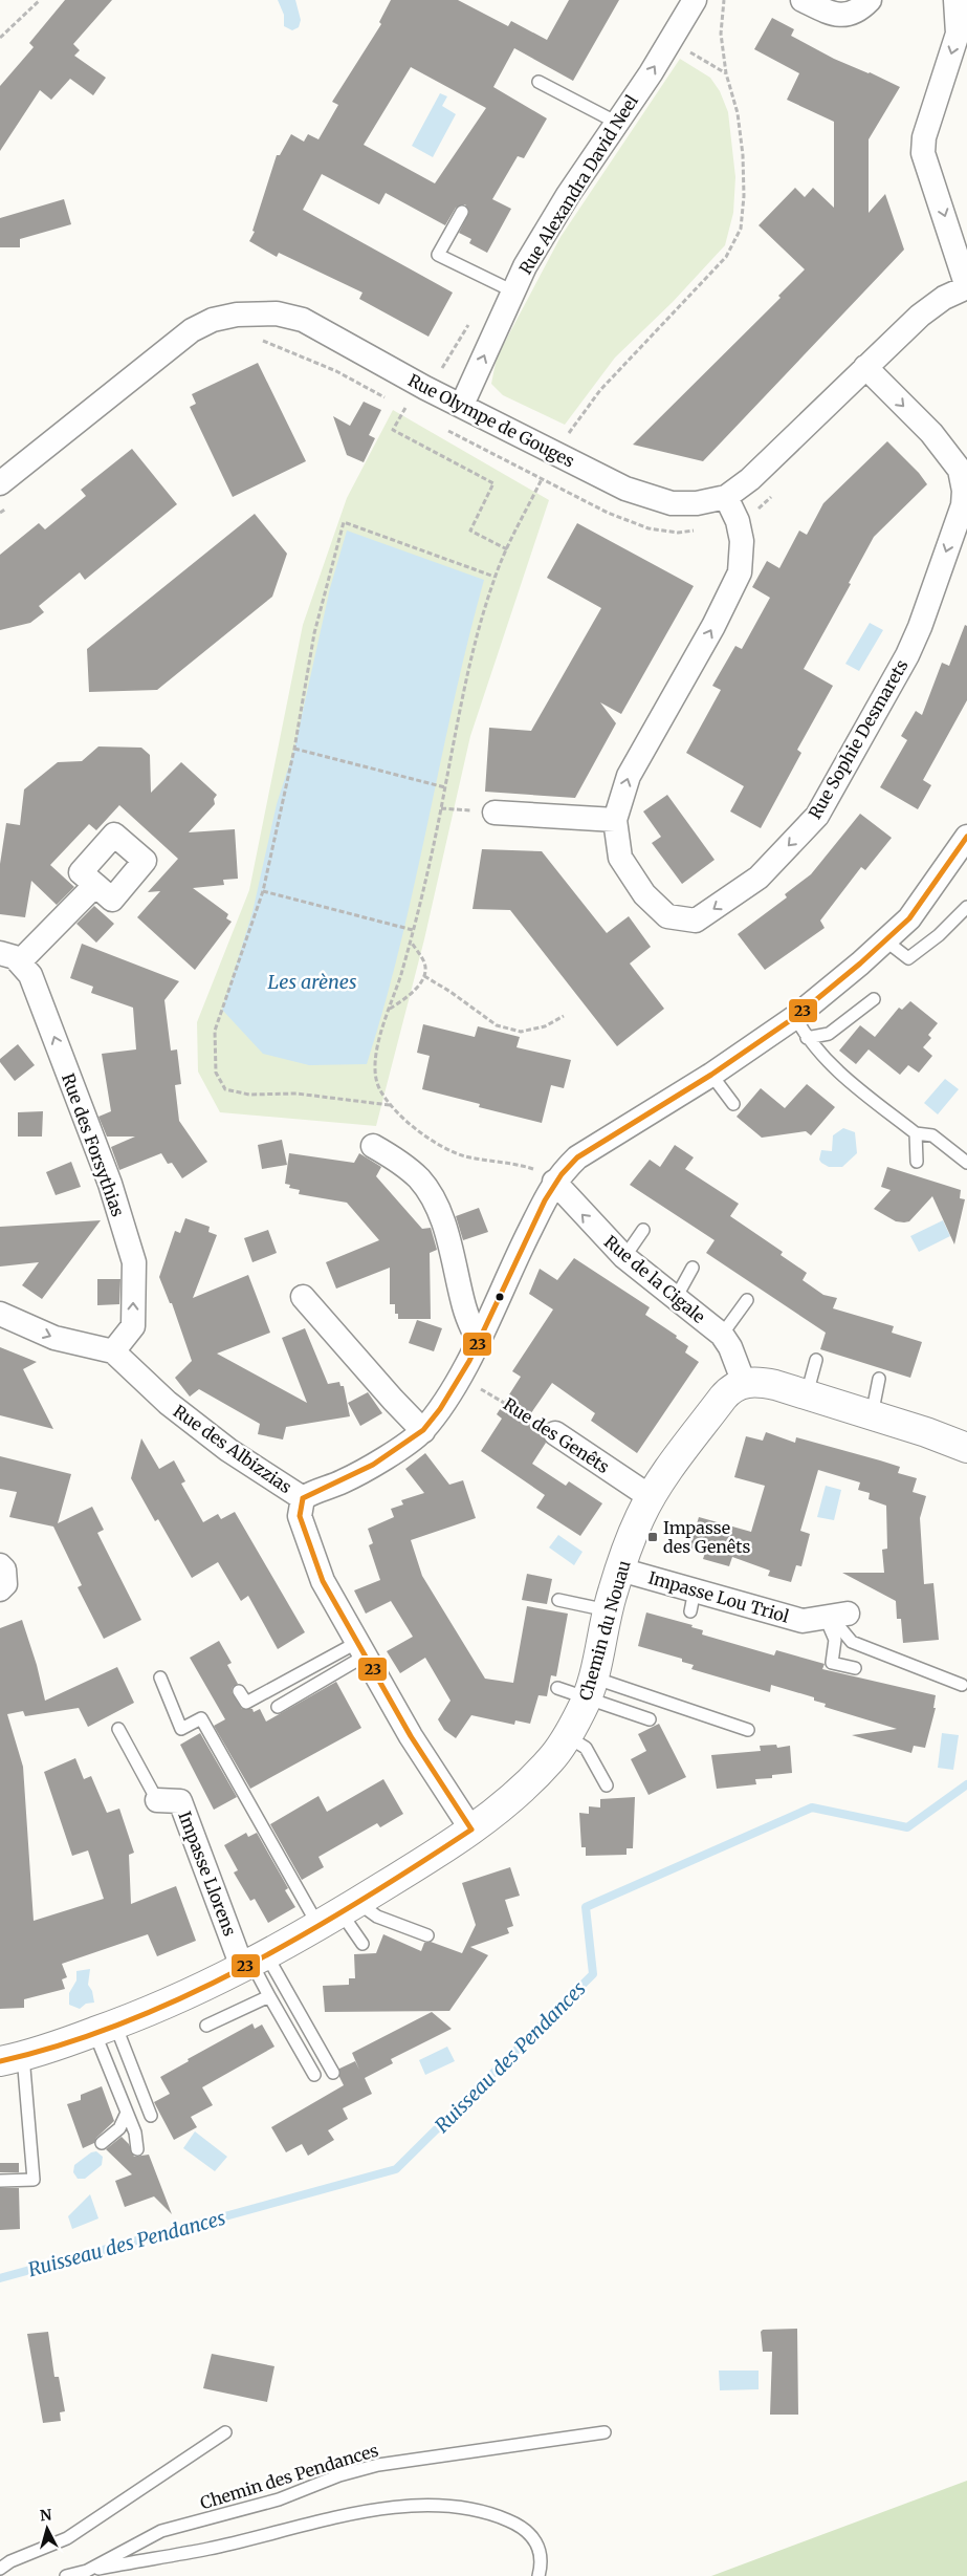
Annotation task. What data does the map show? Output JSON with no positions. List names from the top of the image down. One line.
{"streets":{"street":["Rue Alexandra David Neel","Rue Olympe de Gouges","Rue Sophie Desmarets","Rue des Forsythias","Rue de la Cigale","Rue des Genêts","Rue des Albizzias","Impasse Lou Triol","Chemin du Nouau","Impasse Llorens"],"lane":["Chemin des Pendances"]},"crossings":[["Rue Alexandra David Neel","Rue Olympe de Gouges"],["Rue Olympe de Gouges","Rue Sophie Desmarets"],["Rue des Forsythias","Rue des Albizzias"],["Rue de la Cigale","Chemin du Nouau"],["Rue des Genêts","Chemin du Nouau"],["Rue des Albizzias","Chemin du Nouau"],["Impasse Lou Triol","Chemin du Nouau"],["Chemin du Nouau","Impasse Llorens"]],"one_way":["Rue Alexandra David Neel","Rue des Forsythias"],"water":["Les arènes","Ruisseau des Pendances"],"places":{"transit":["Impasse des Genêts"]},"lines":["transit line 23"],"north":"top"}
